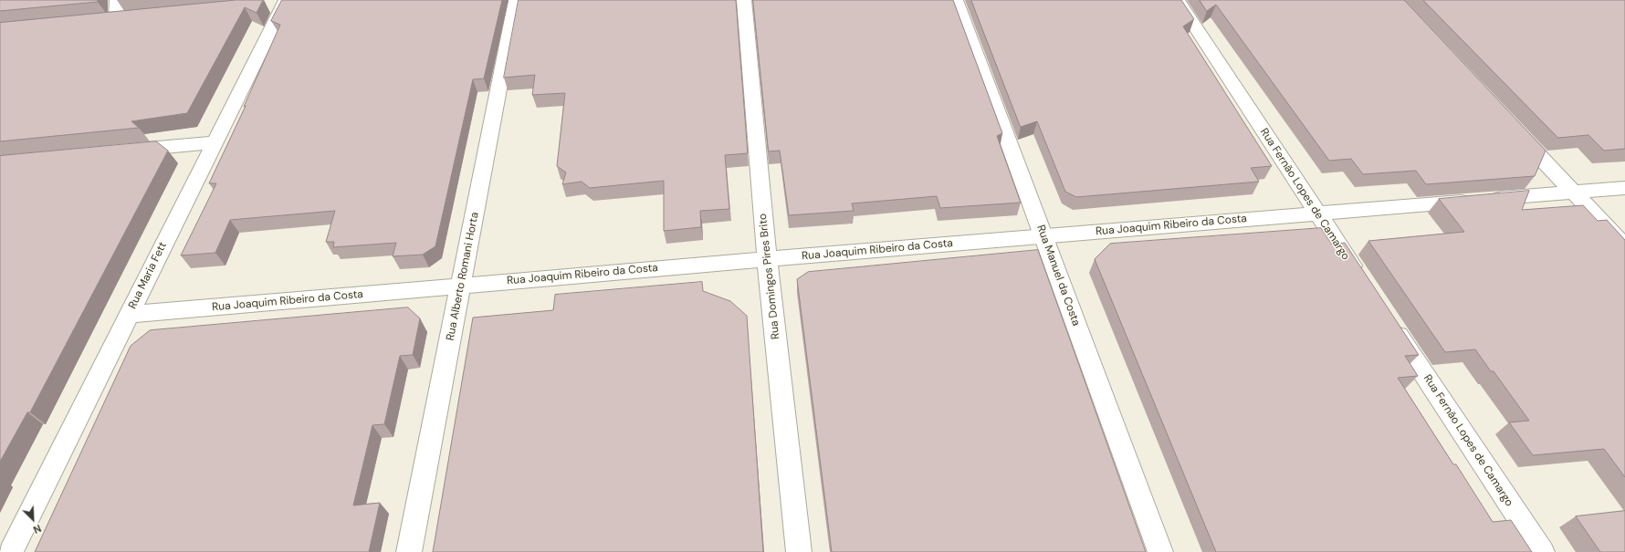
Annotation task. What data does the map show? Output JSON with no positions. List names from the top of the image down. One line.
{"streets":{"street":["Rua Fernão Lopes de Camargo","Rua Joaquim Ribeiro da Costa","Rua Maria Fett","Rua Manuel da Costa","Rua Alberto Romani Horta","Rua Domingos Pires Brito"]},"crossings":[["Rua Fernão Lopes de Camargo","Rua Joaquim Ribeiro da Costa"],["Rua Joaquim Ribeiro da Costa","Rua Maria Fett"],["Rua Joaquim Ribeiro da Costa","Rua Manuel da Costa"],["Rua Joaquim Ribeiro da Costa","Rua Alberto Romani Horta"],["Rua Joaquim Ribeiro da Costa","Rua Domingos Pires Brito"]],"north":"bottom right"}
